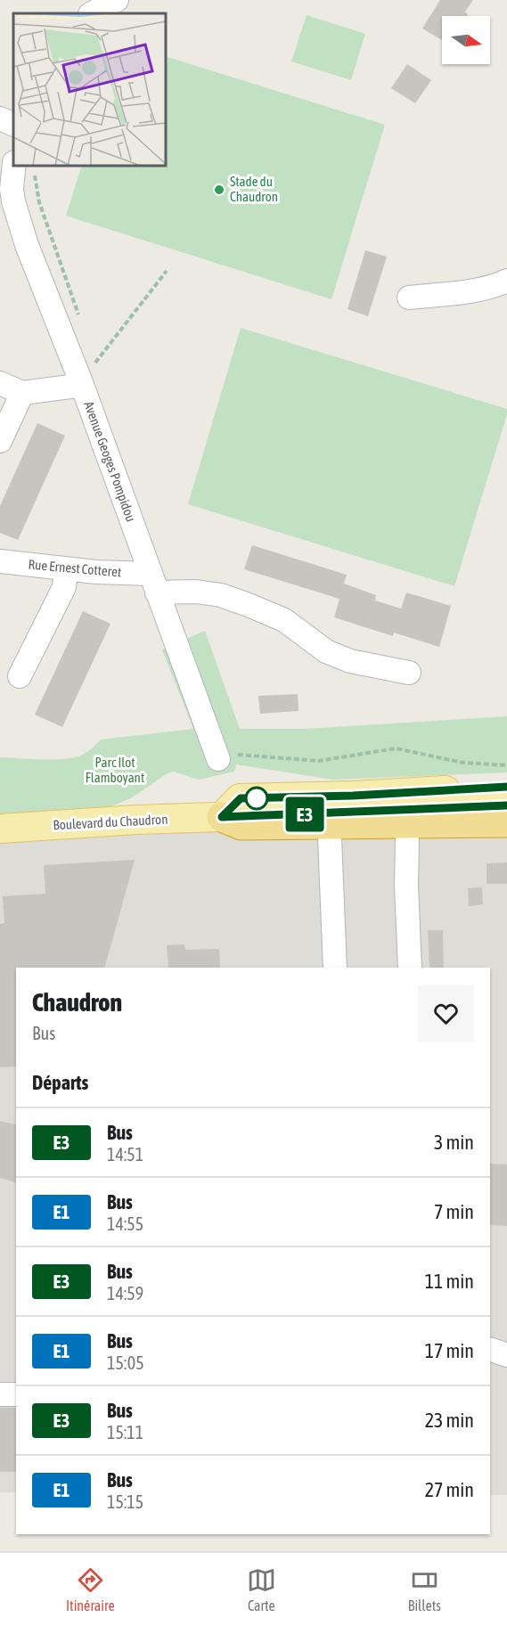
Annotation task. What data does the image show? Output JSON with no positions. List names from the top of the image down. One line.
{"streets":{"main road":["Boulevard du Chaudron"],"street":["Avenue Geoges Pompidou","Rue Ernest Cotteret"]},"crossings":[["Avenue Geoges Pompidou","Rue Ernest Cotteret"]],"parks":["Parc Ilot Flamboyant"],"places":["Stade du Chaudron"],"lines":["bus line E3"],"north":"right","page":{"on_map":"E3","heading":[["Chaudron","Bus"],"Départs"],"list":[{"mark":"E3","name":"Bus","note":"14:51","value":"3 min"},{"mark":"E1","name":"Bus","note":"14:55","value":"7 min"},{"mark":"E3","name":"Bus","note":"14:59","value":"11 min"},{"mark":"E1","name":"Bus","note":"15:05","value":"17 min"},{"mark":"E3","name":"Bus","note":"15:11","value":"23 min"},{"mark":"E1","name":"Bus","note":"15:15","value":"27 min"}],"tabs":["Itinéraire","Carte","Billets"]}}
